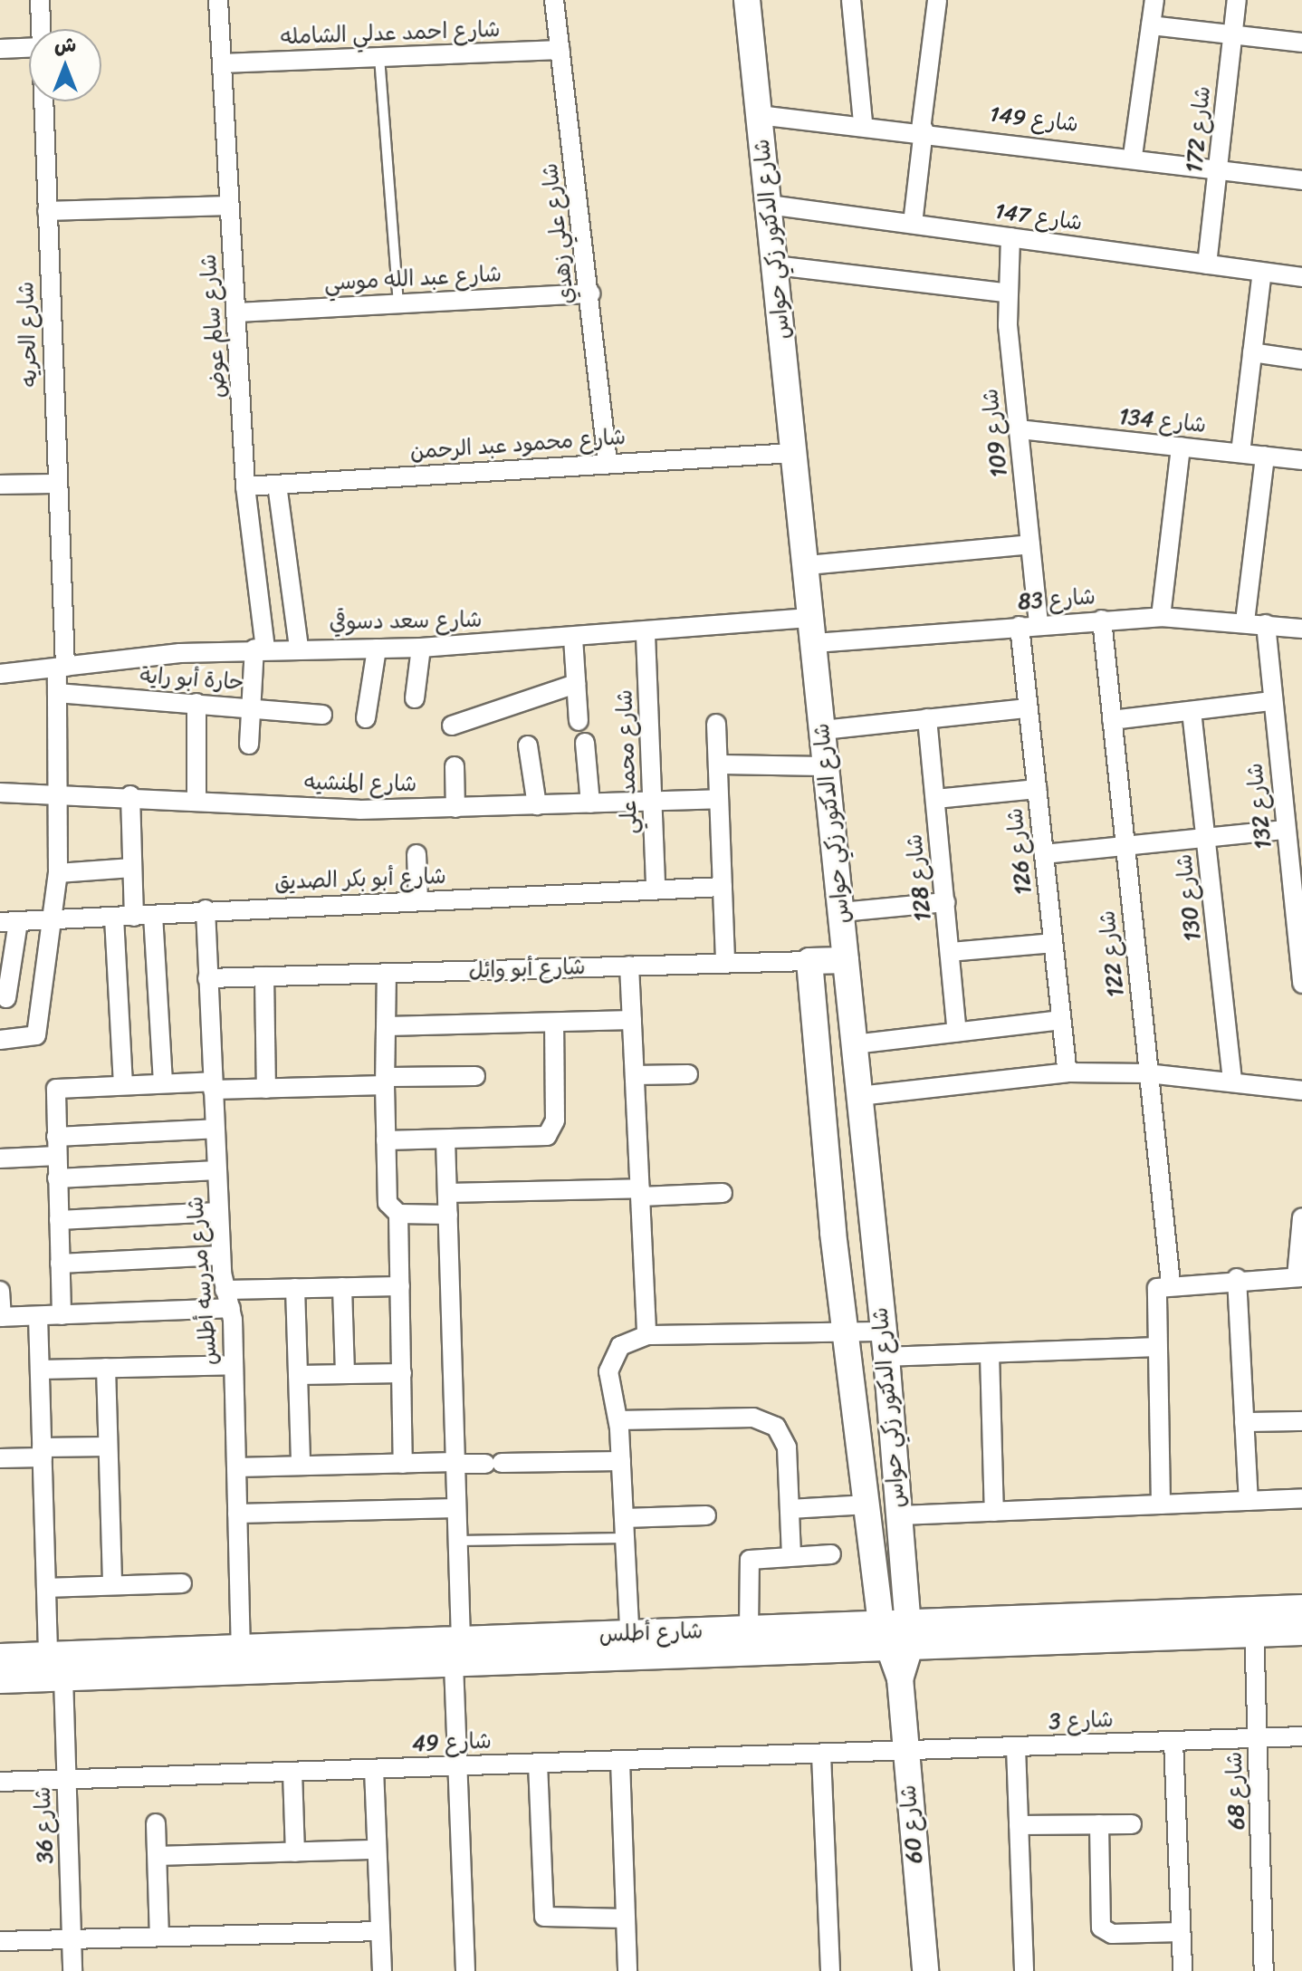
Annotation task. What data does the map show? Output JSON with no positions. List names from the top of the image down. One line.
{"streets":{"street":["شارع احمد عدلي الشامله","شارع 149","شارع 172","شارع 147","شارع علي زهدي","شارع الدكتور زكي حواس","شارع عبد الله موسي","شارع سالم عوض","شارع الحريه","شارع 134","شارع 109","شارع محمود عبد الرحمن","شارع 83","شارع سعد دسوقي","حارة أبو راية","شارع محمد علي","شارع المنشيه","شارع 132","شارع 126","شارع 128","شارع أبو بكر الصديق","شارع 130","شارع 122","شارع أبو وائل","شارع مدرسه أطلس","شارع أطلس","شارع 3","شارع 49","شارع 68","شارع 60","شارع 36"]},"crossings":[["شارع احمد عدلي الشامله","شارع علي زهدي"],["شارع احمد عدلي الشامله","شارع سالم عوض"],["شارع 149","شارع 172"],["شارع 149","شارع الدكتور زكي حواس"],["شارع 172","شارع 147"],["شارع 147","شارع الدكتور زكي حواس"],["شارع 147","شارع 109"],["شارع علي زهدي","شارع عبد الله موسي"],["شارع علي زهدي","شارع محمود عبد الرحمن"],["شارع الدكتور زكي حواس","شارع محمود عبد الرحمن"],["شارع الدكتور زكي حواس","شارع 83"],["شارع الدكتور زكي حواس","شارع سعد دسوقي"],["شارع الدكتور زكي حواس","شارع أبو وائل"],["شارع الدكتور زكي حواس","شارع أطلس"],["شارع الدكتور زكي حواس","شارع 60"],["شارع عبد الله موسي","شارع سالم عوض"],["شارع سالم عوض","شارع محمود عبد الرحمن"],["شارع سالم عوض","شارع سعد دسوقي"],["شارع سالم عوض","حارة أبو راية"],["شارع الحريه","شارع سعد دسوقي"],["شارع الحريه","حارة أبو راية"],["شارع الحريه","شارع المنشيه"],["شارع الحريه","شارع أبو بكر الصديق"],["شارع 134","شارع 109"],["شارع 109","شارع 83"],["شارع 83","شارع سعد دسوقي"],["شارع 83","شارع 132"],["شارع 83","شارع 126"],["شارع 83","شارع 122"],["شارع سعد دسوقي","شارع محمد علي"],["شارع محمد علي","شارع المنشيه"],["شارع محمد علي","شارع أبو بكر الصديق"],["شارع أبو بكر الصديق","شارع مدرسه أطلس"],["شارع أبو وائل","شارع مدرسه أطلس"],["شارع مدرسه أطلس","شارع أطلس"],["شارع أطلس","شارع 68"],["شارع أطلس","شارع 60"],["شارع أطلس","شارع 36"],["شارع 3","شارع 49"],["شارع 3","شارع 68"],["شارع 3","شارع 60"],["شارع 49","شارع 60"],["شارع 49","شارع 36"]],"north":"top"}
